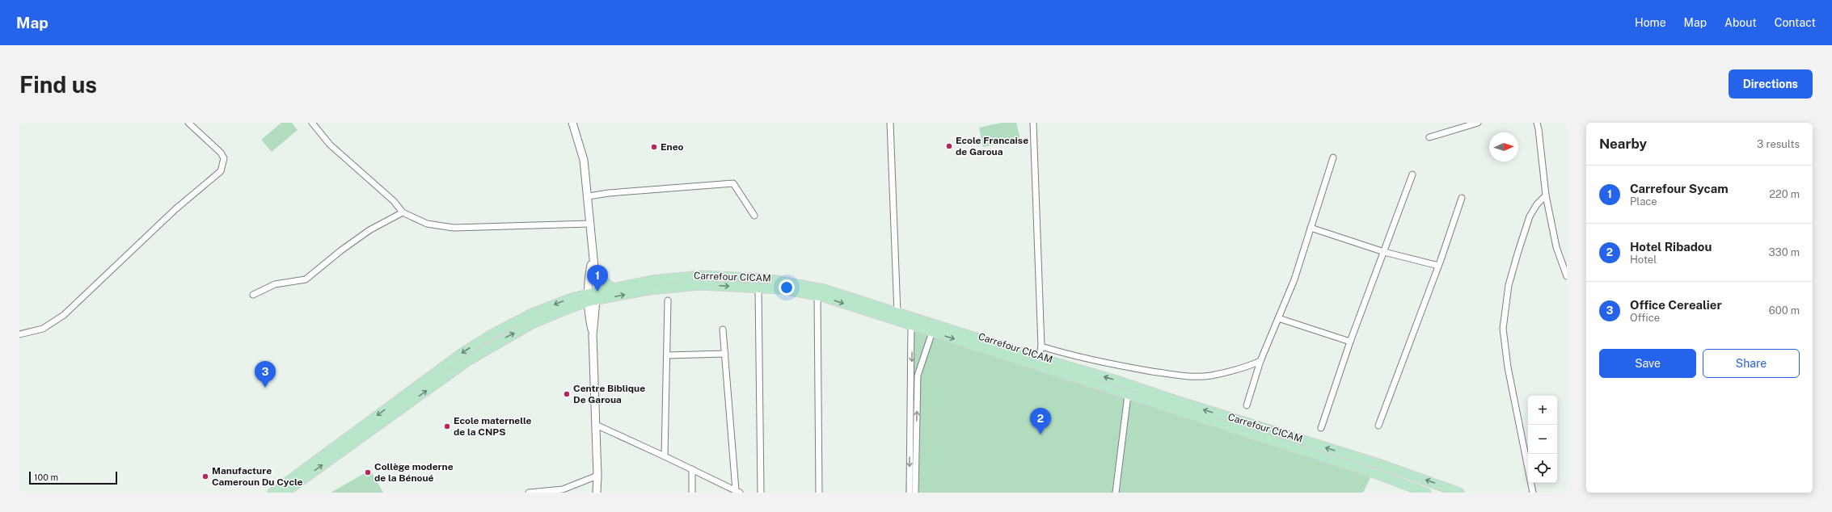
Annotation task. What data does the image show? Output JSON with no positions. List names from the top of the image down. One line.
{"streets":{"main road":["Carrefour CICAM"]},"places":["Ecole Francaise de Garoua","Eneo","Centre Biblique De Garoua","Ecole maternelle de la CNPS","Collège moderne de la Bénoué","Manufacture Cameroun Du Cycle"],"scale_bar":"100 m","north":"right","page":{"header":"Map","nav":["Home","Map","About","Contact"],"buttons":["Directions",["Save","Share"]],"title":"Find us","heading":["Nearby","3 results"],"list":[{"mark":"1","name":"Carrefour Sycam","note":"Place","value":"220 m"},{"mark":"2","name":"Hotel Ribadou","note":"Hotel","value":"330 m"},{"mark":"3","name":"Office Cerealier","note":"Office","value":"600 m"}],"pins":["1","3","2"],"map_buttons":["+","−"],"scale":"100 m"}}
